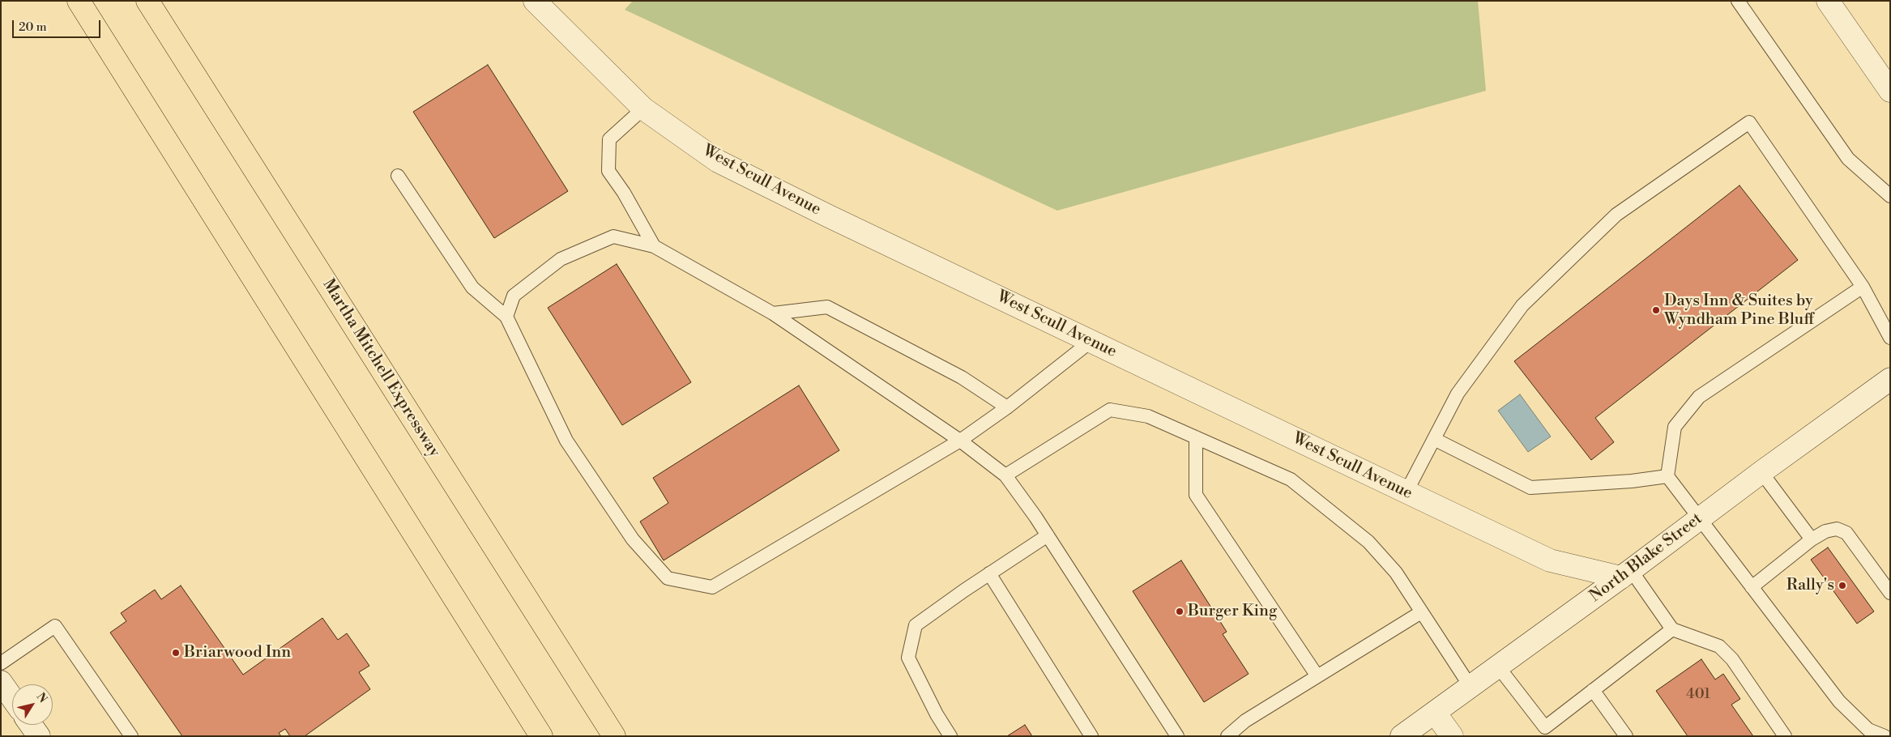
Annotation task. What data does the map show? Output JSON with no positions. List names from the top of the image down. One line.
{"streets":{"highway":["Martha Mitchell Expressway"],"street":["West Scull Avenue","North Blake Street"]},"crossings":[["West Scull Avenue","North Blake Street"]],"places":["Days Inn & Suites by Wyndham Pine Bluff","Rally's","Burger King","Briarwood Inn"],"house_numbers":["401"],"scale_bar":"20 m","north":"top right"}
